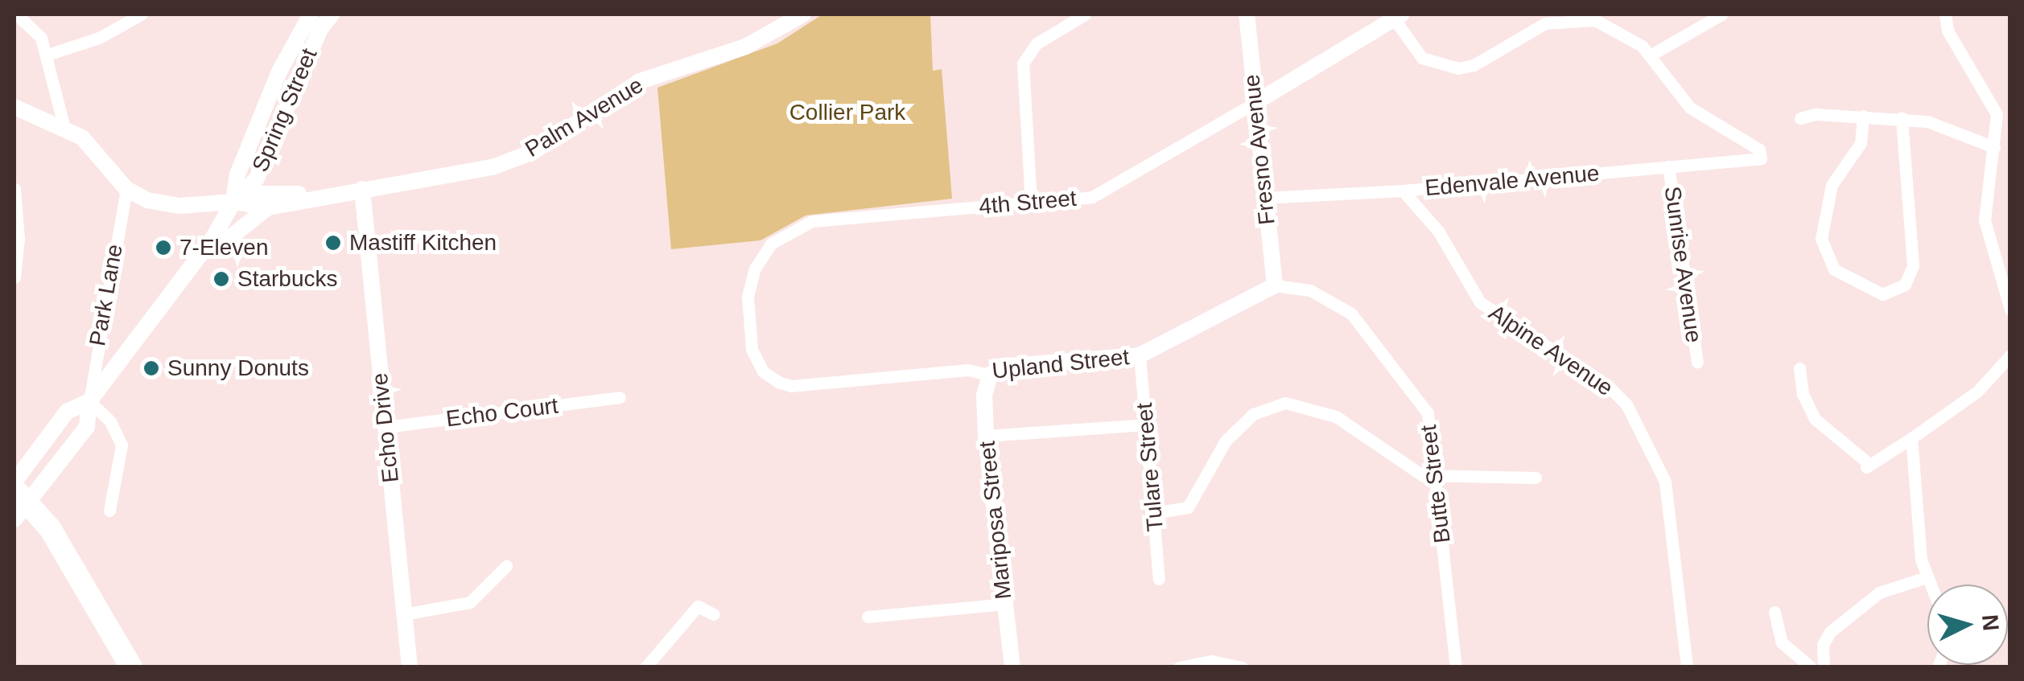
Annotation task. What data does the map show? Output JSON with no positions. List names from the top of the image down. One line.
{"streets":{"street":["Spring Street","Palm Avenue","Fresno Avenue","Edenvale Avenue","4th Street","Sunrise Avenue","Park Lane","Alpine Avenue","Upland Street","Echo Court","Echo Drive","Tulare Street","Butte Street","Mariposa Street"]},"crossings":[["Spring Street","Palm Avenue"],["Spring Street","Park Lane"],["Palm Avenue","Echo Drive"],["Fresno Avenue","Edenvale Avenue"],["Fresno Avenue","4th Street"],["Fresno Avenue","Upland Street"],["Fresno Avenue","Butte Street"],["Edenvale Avenue","Sunrise Avenue"],["Edenvale Avenue","Alpine Avenue"],["4th Street","Upland Street"],["Upland Street","Tulare Street"],["Upland Street","Butte Street"],["Upland Street","Mariposa Street"],["Echo Court","Echo Drive"]],"parks":["Collier Park"],"places":["Mastiff Kitchen","7-Eleven","Starbucks","Sunny Donuts"],"north":"right"}
